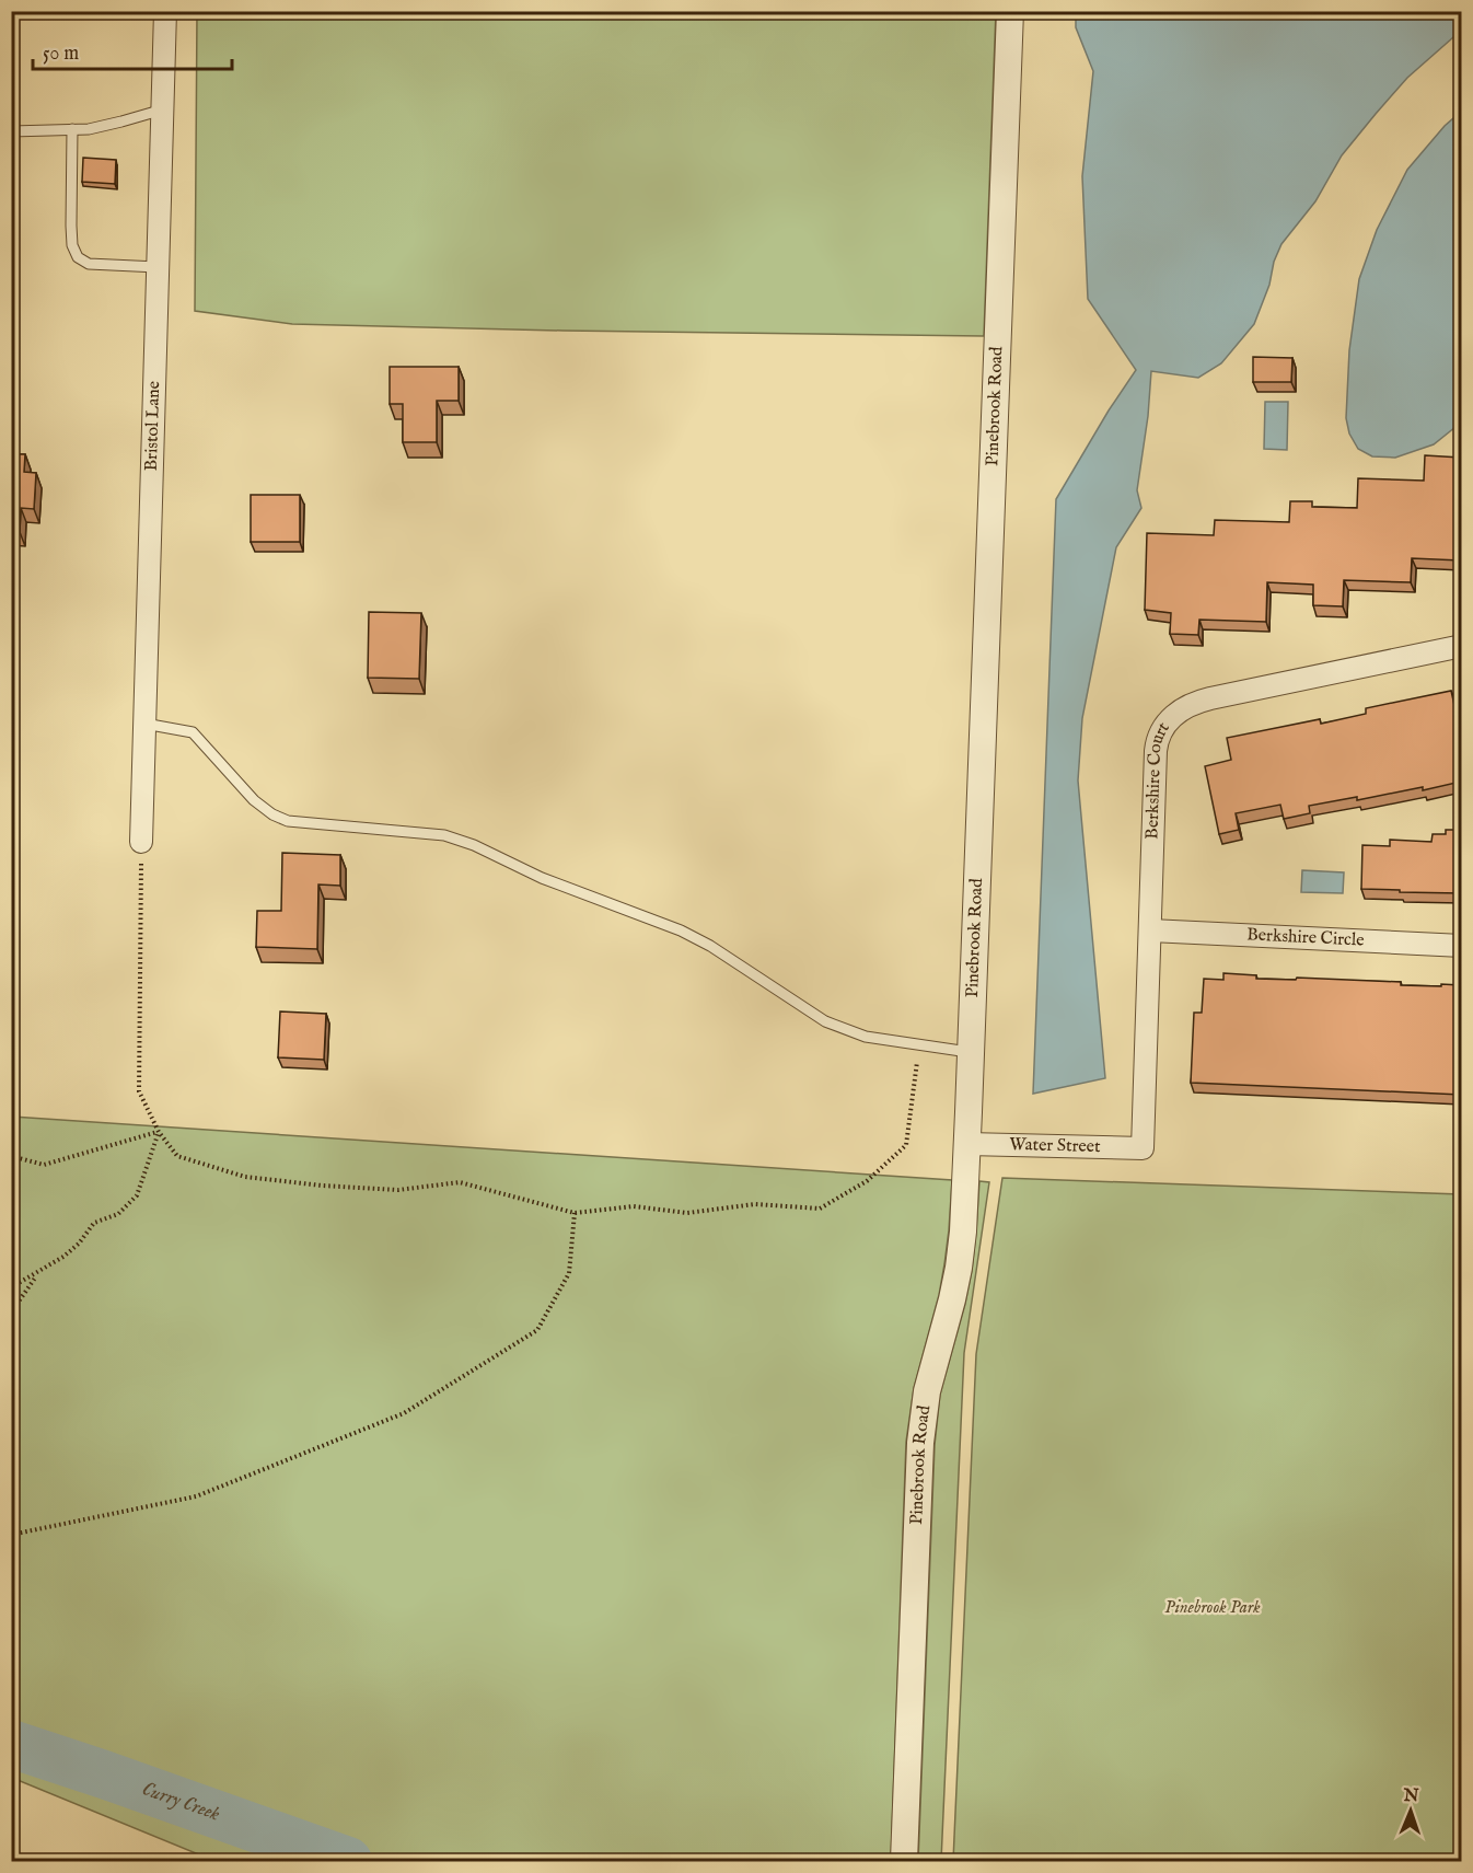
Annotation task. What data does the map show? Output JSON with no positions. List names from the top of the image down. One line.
{"streets":{"street":["Pinebrook Road","Bristol Lane","Berkshire Court","Berkshire Circle","Water Street"]},"crossings":[["Pinebrook Road","Water Street"],["Berkshire Court","Berkshire Circle"],["Berkshire Court","Water Street"]],"water":["Curry Creek"],"parks":["Pinebrook Park"],"scale_bar":"50 m","north":"top"}
